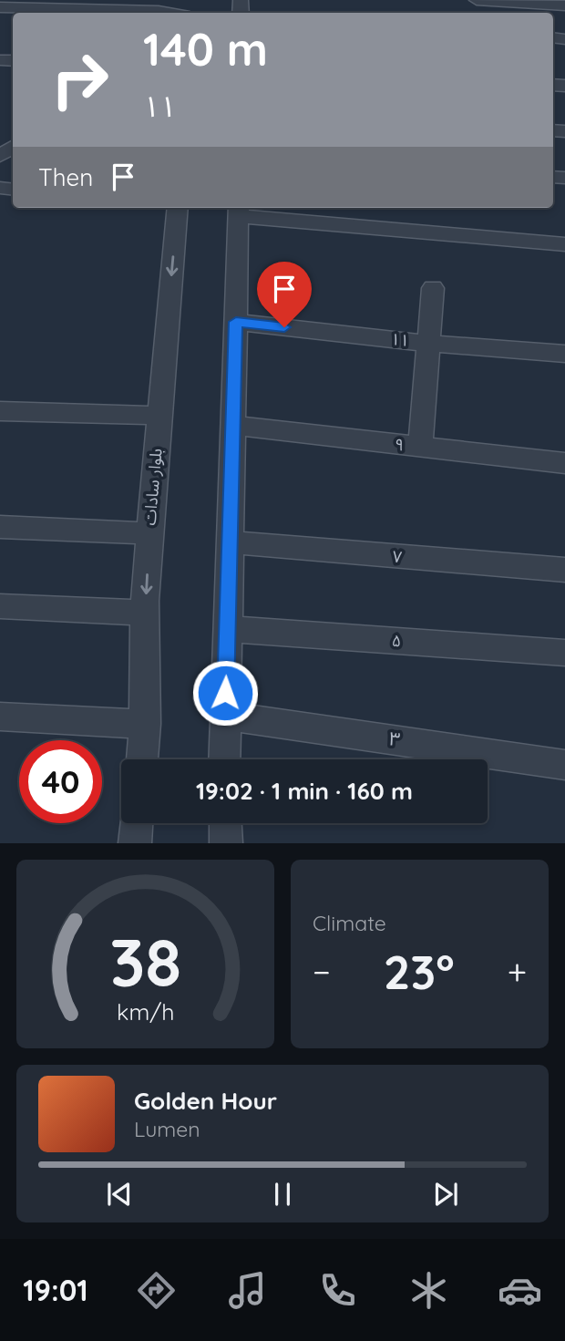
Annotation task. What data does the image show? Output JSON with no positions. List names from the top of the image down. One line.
{"streets":{"street":["۱۱","۹","بلوار سادات","۷","۵","۳"]},"page":{"turn":["140 m","۱۱"],"then":"Then","limit":"40","trip":"19:02 · 1 min · 160 m","tile":"Climate","heat":["−","23°","+"],"song":["Golden Hour","Lumen"],"tabs":"19:01","gauge":["38","km/h"]}}
